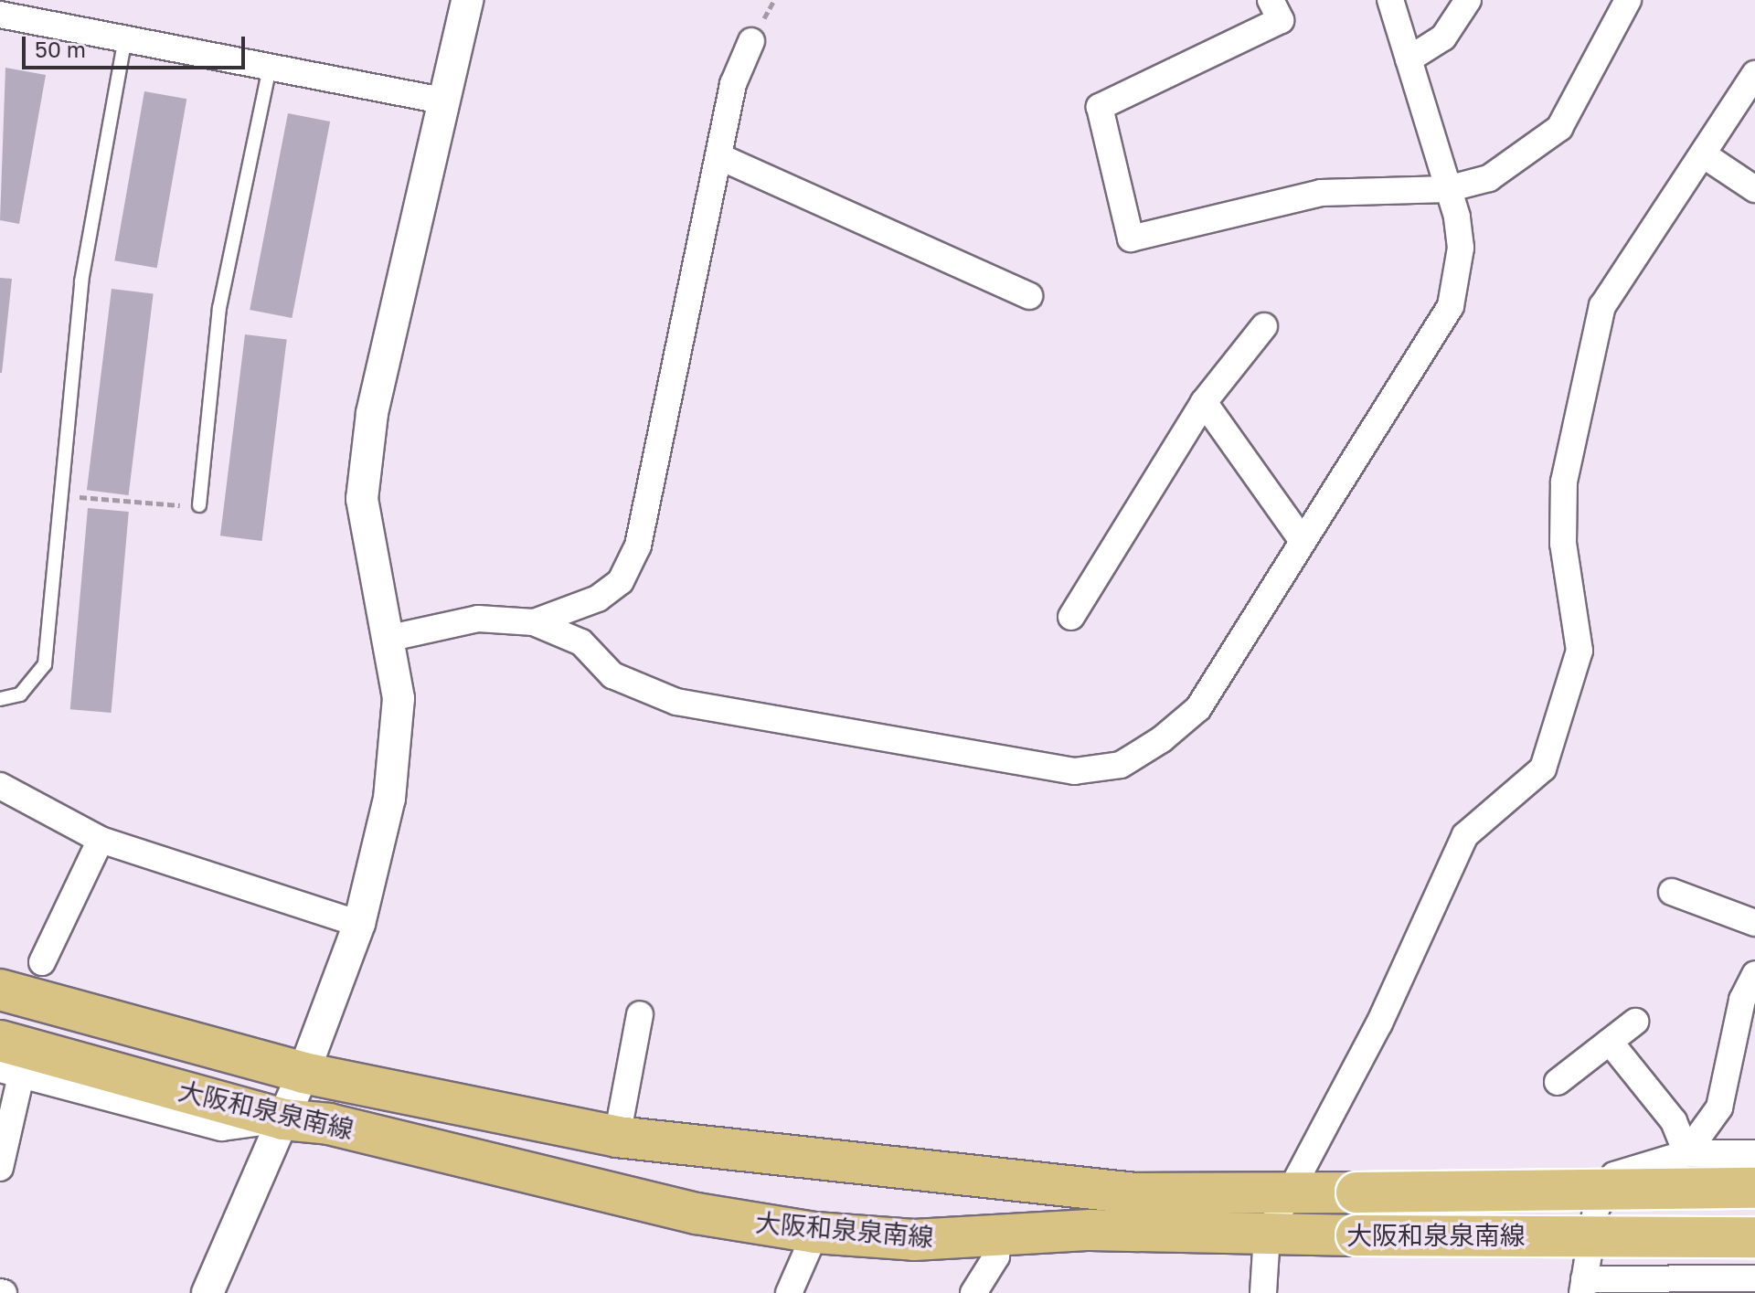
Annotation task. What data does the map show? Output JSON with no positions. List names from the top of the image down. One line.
{"streets":{"main road":["大阪和泉泉南線"]},"scale_bar":"50 m"}
